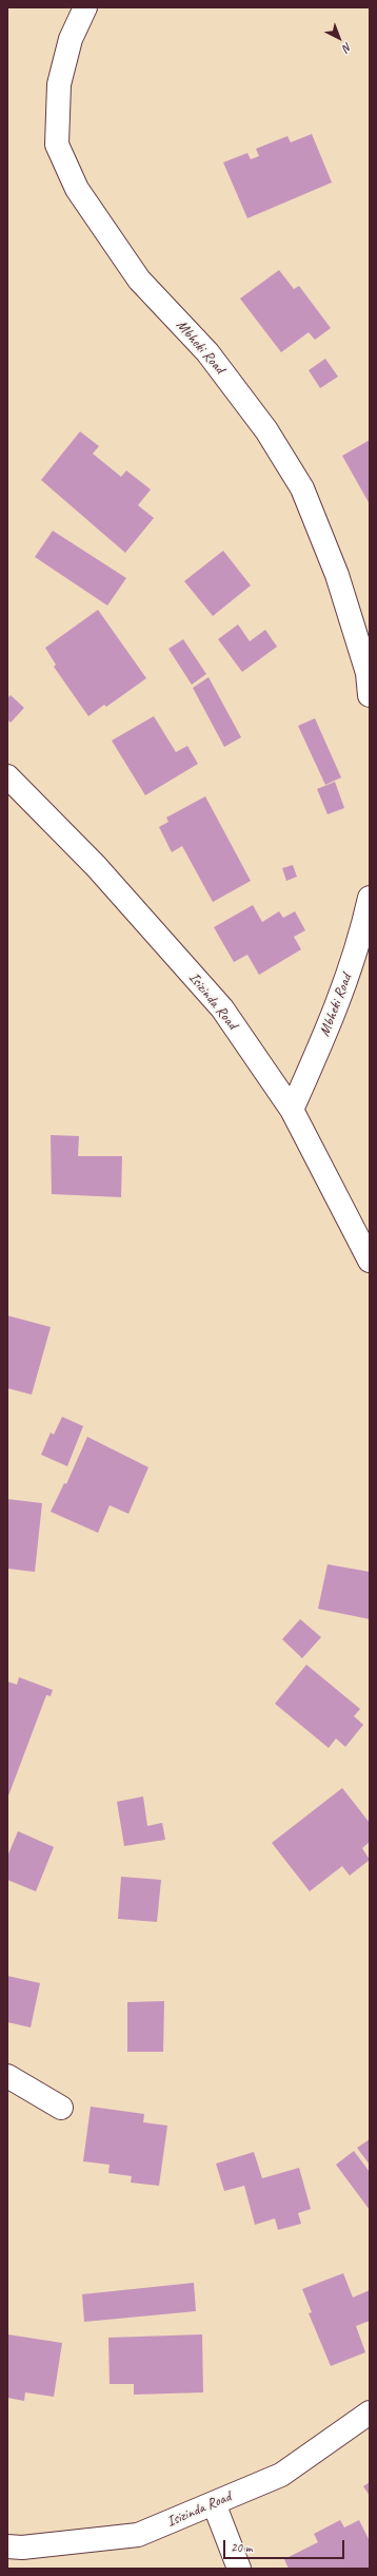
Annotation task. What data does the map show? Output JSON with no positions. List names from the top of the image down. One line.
{"streets":{"street":["Mbheki Road","Isizinda Road"]},"crossings":[["Mbheki Road","Isizinda Road"]],"scale_bar":"20 m","north":"bottom right"}
